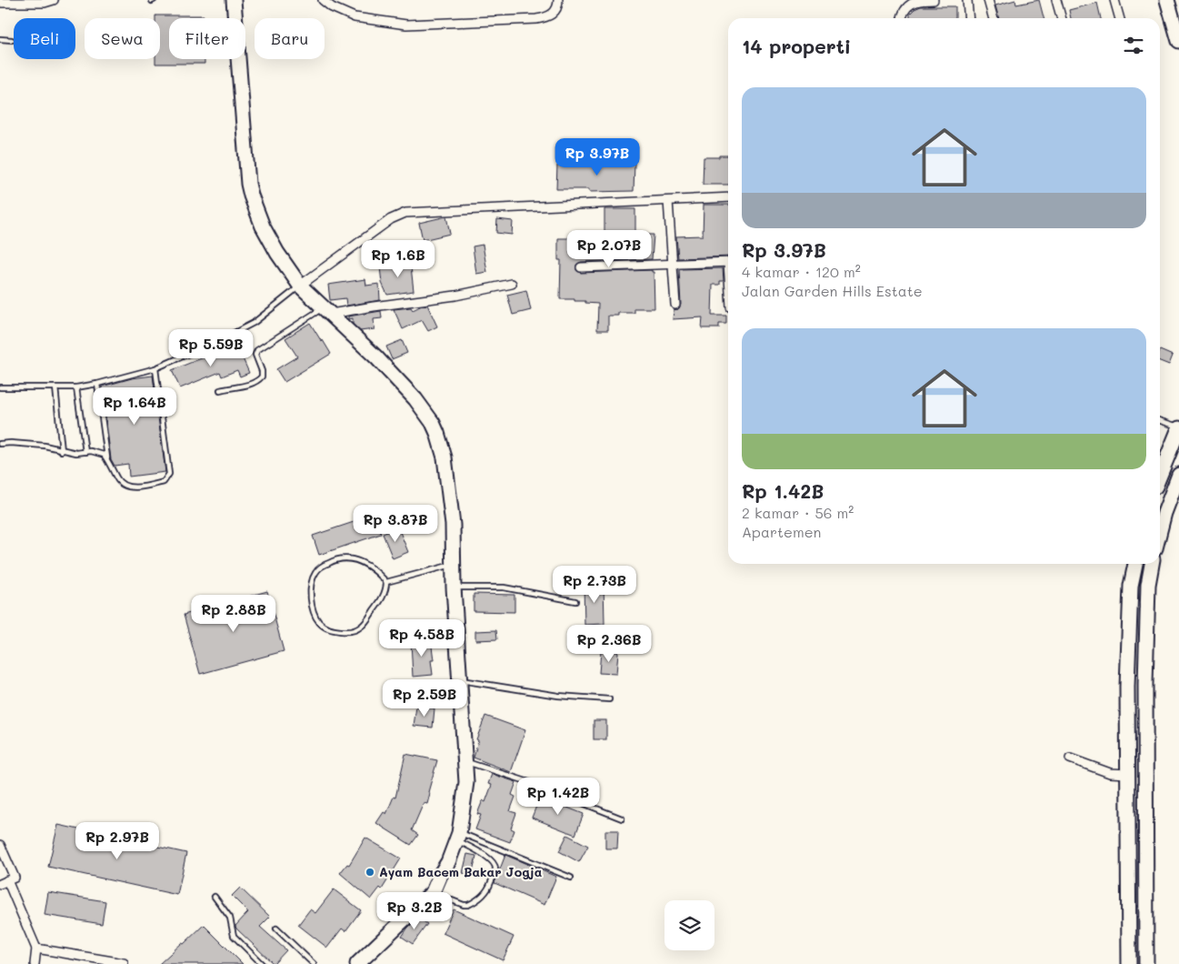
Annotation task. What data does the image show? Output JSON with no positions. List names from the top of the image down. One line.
{"places":["Ayam Bacem Bakar Jogja"],"page":{"chip":["Beli","Sewa","Filter","Baru"],"heading":"14 properti","list":[{"name":"Rp 3.97B","note":"4 kamar · 120 m² · Jalan Garden Hills Estate"},{"name":"Rp 1.42B","note":"2 kamar · 56 m² · Apartemen"}],"price":["Rp 3.97B","Rp 2.07B","Rp 1.6B","Rp 5.59B","Rp 1.64B","Rp 3.87B","Rp 2.73B","Rp 2.88B","Rp 4.58B","Rp 2.36B","Rp 2.59B","Rp 1.42B","Rp 2.97B","Rp 3.2B"]}}
